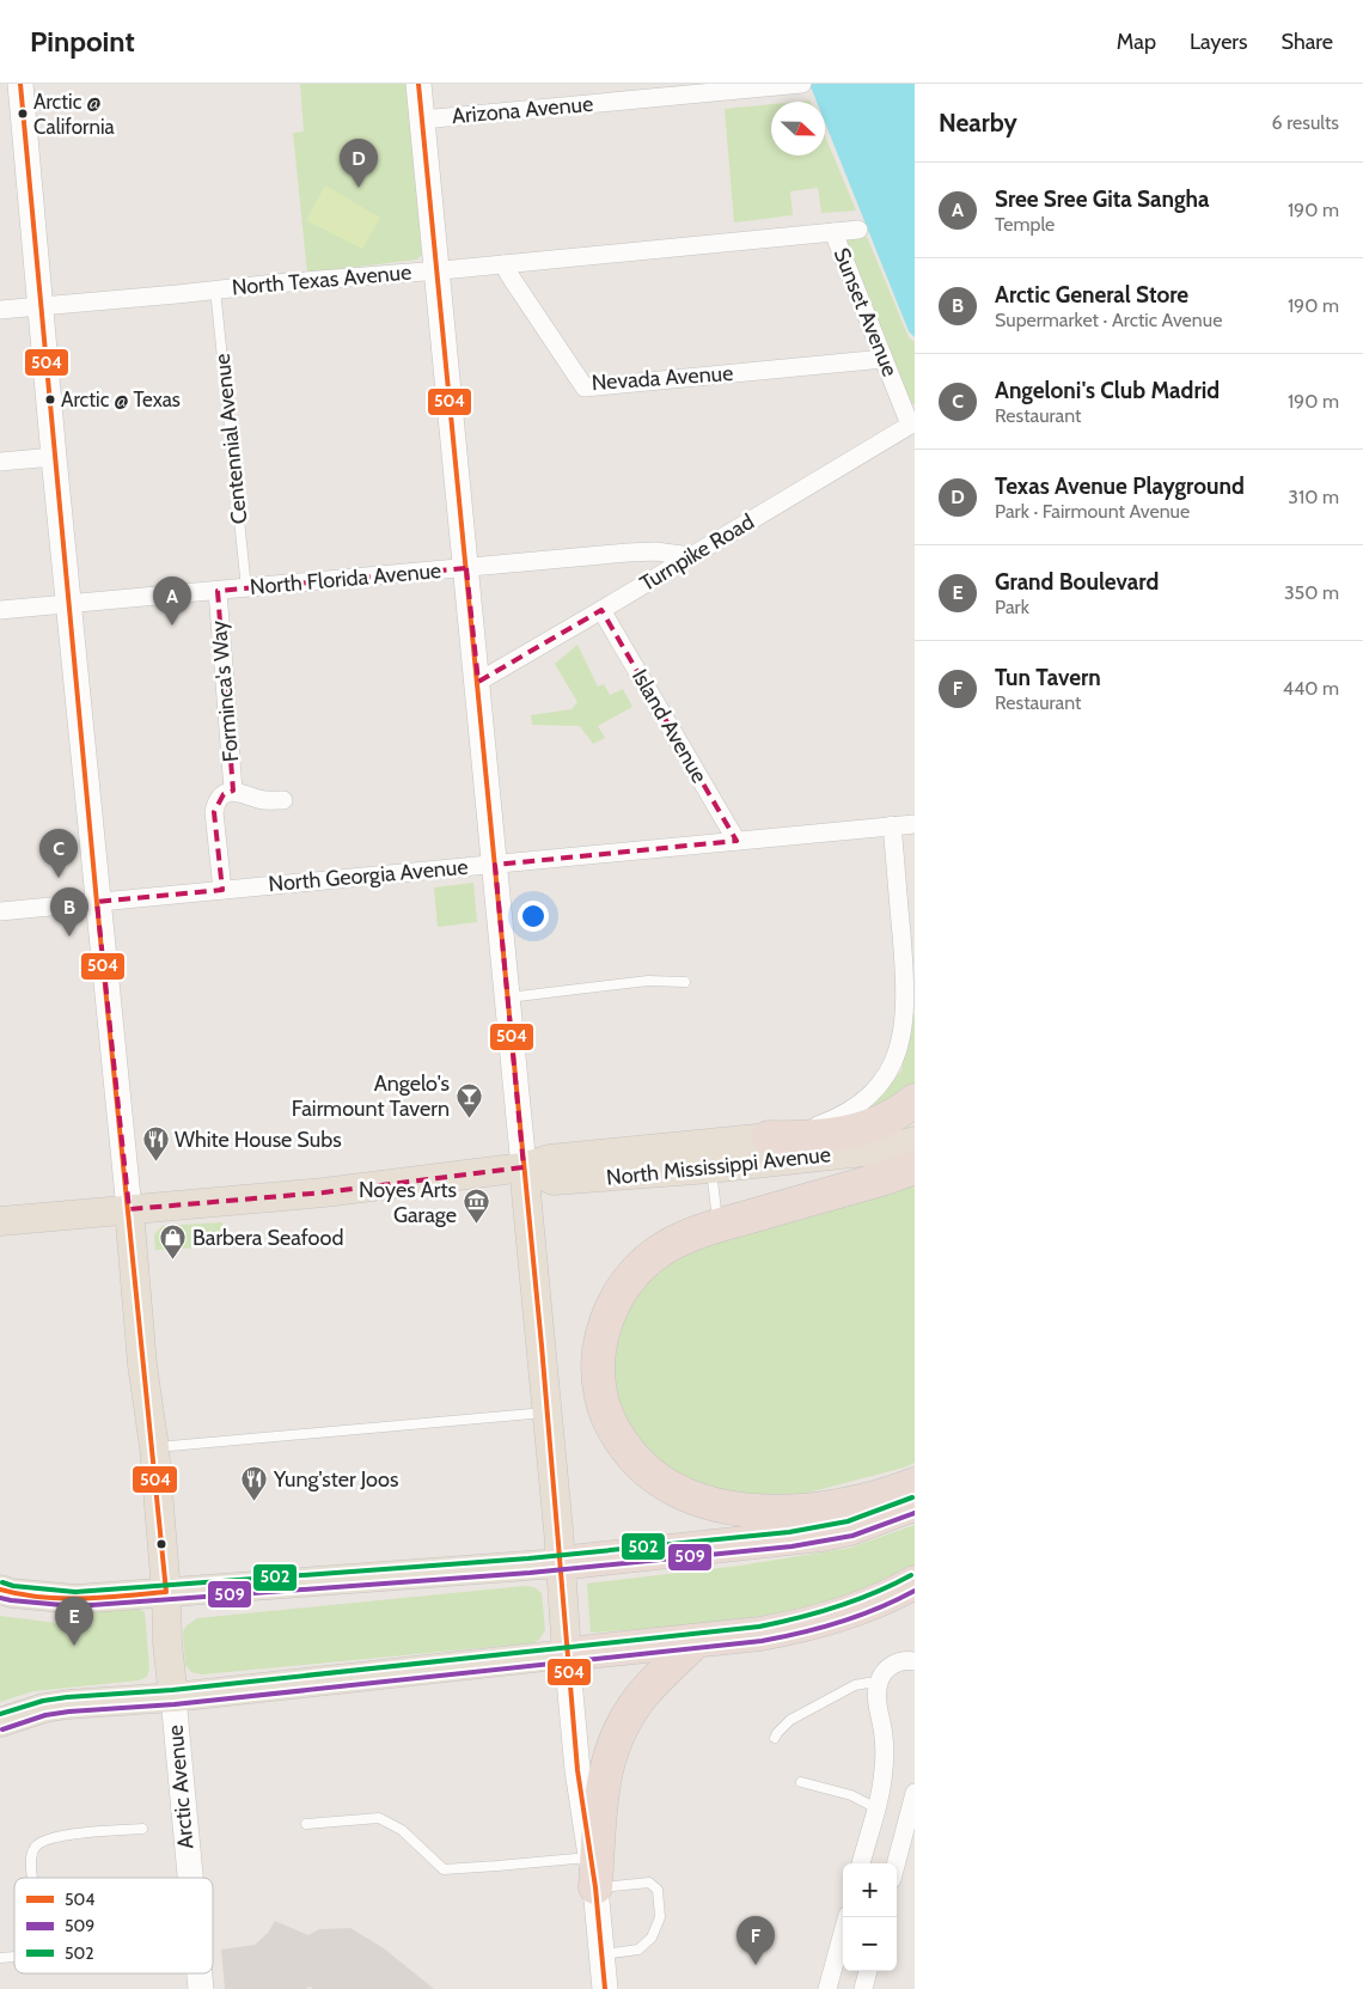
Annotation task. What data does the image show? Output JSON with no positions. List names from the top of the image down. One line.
{"streets":{"main road":["North Mississippi Avenue","Arctic Avenue"],"street":["Arizona Avenue","North Texas Avenue","Sunset Avenue","Nevada Avenue","Turnpike Road","North Florida Avenue","Forminca's Way","Island Avenue","North Georgia Avenue"],"lane":["Centennial Avenue"]},"crossings":[["North Texas Avenue","Sunset Avenue"],["North Texas Avenue","Nevada Avenue"],["North Texas Avenue","Centennial Avenue"],["North Texas Avenue","Arctic Avenue"],["Sunset Avenue","Nevada Avenue"],["Sunset Avenue","Turnpike Road"],["Centennial Avenue","North Florida Avenue"],["Turnpike Road","North Florida Avenue"],["Turnpike Road","Island Avenue"],["North Florida Avenue","Forminca's Way"],["North Florida Avenue","Arctic Avenue"],["Island Avenue","North Georgia Avenue"],["North Georgia Avenue","Arctic Avenue"],["North Mississippi Avenue","Arctic Avenue"]],"places":{"other":["Arctic @ California","Arctic @ Texas"],"bar":["Angelo's Fairmount Tavern"],"restaurant":["White House Subs","Yung'ster Joos"],"museum":["Noyes Arts Garage"],"shop":["Barbera Seafood"]},"lines":["transit line 504","transit line 502","transit line 509"],"legend":["504","509","502"],"north":"right","page":{"header":"Pinpoint","nav":["Map","Layers","Share"],"heading":["Nearby","6 results"],"pins":["D","A","C","B","E","F"],"list":[{"mark":"A","name":"Sree Sree Gita Sangha","note":"Temple","value":"190 m"},{"mark":"B","name":"Arctic General Store","note":"Supermarket · Arctic Avenue","value":"190 m"},{"mark":"C","name":"Angeloni's Club Madrid","note":"Restaurant","value":"190 m"},{"mark":"D","name":"Texas Avenue Playground","note":"Park · Fairmount Avenue","value":"310 m"},{"mark":"E","name":"Grand Boulevard","note":"Park","value":"350 m"},{"mark":"F","name":"Tun Tavern","note":"Restaurant","value":"440 m"}],"map_buttons":["+","−"]}}
